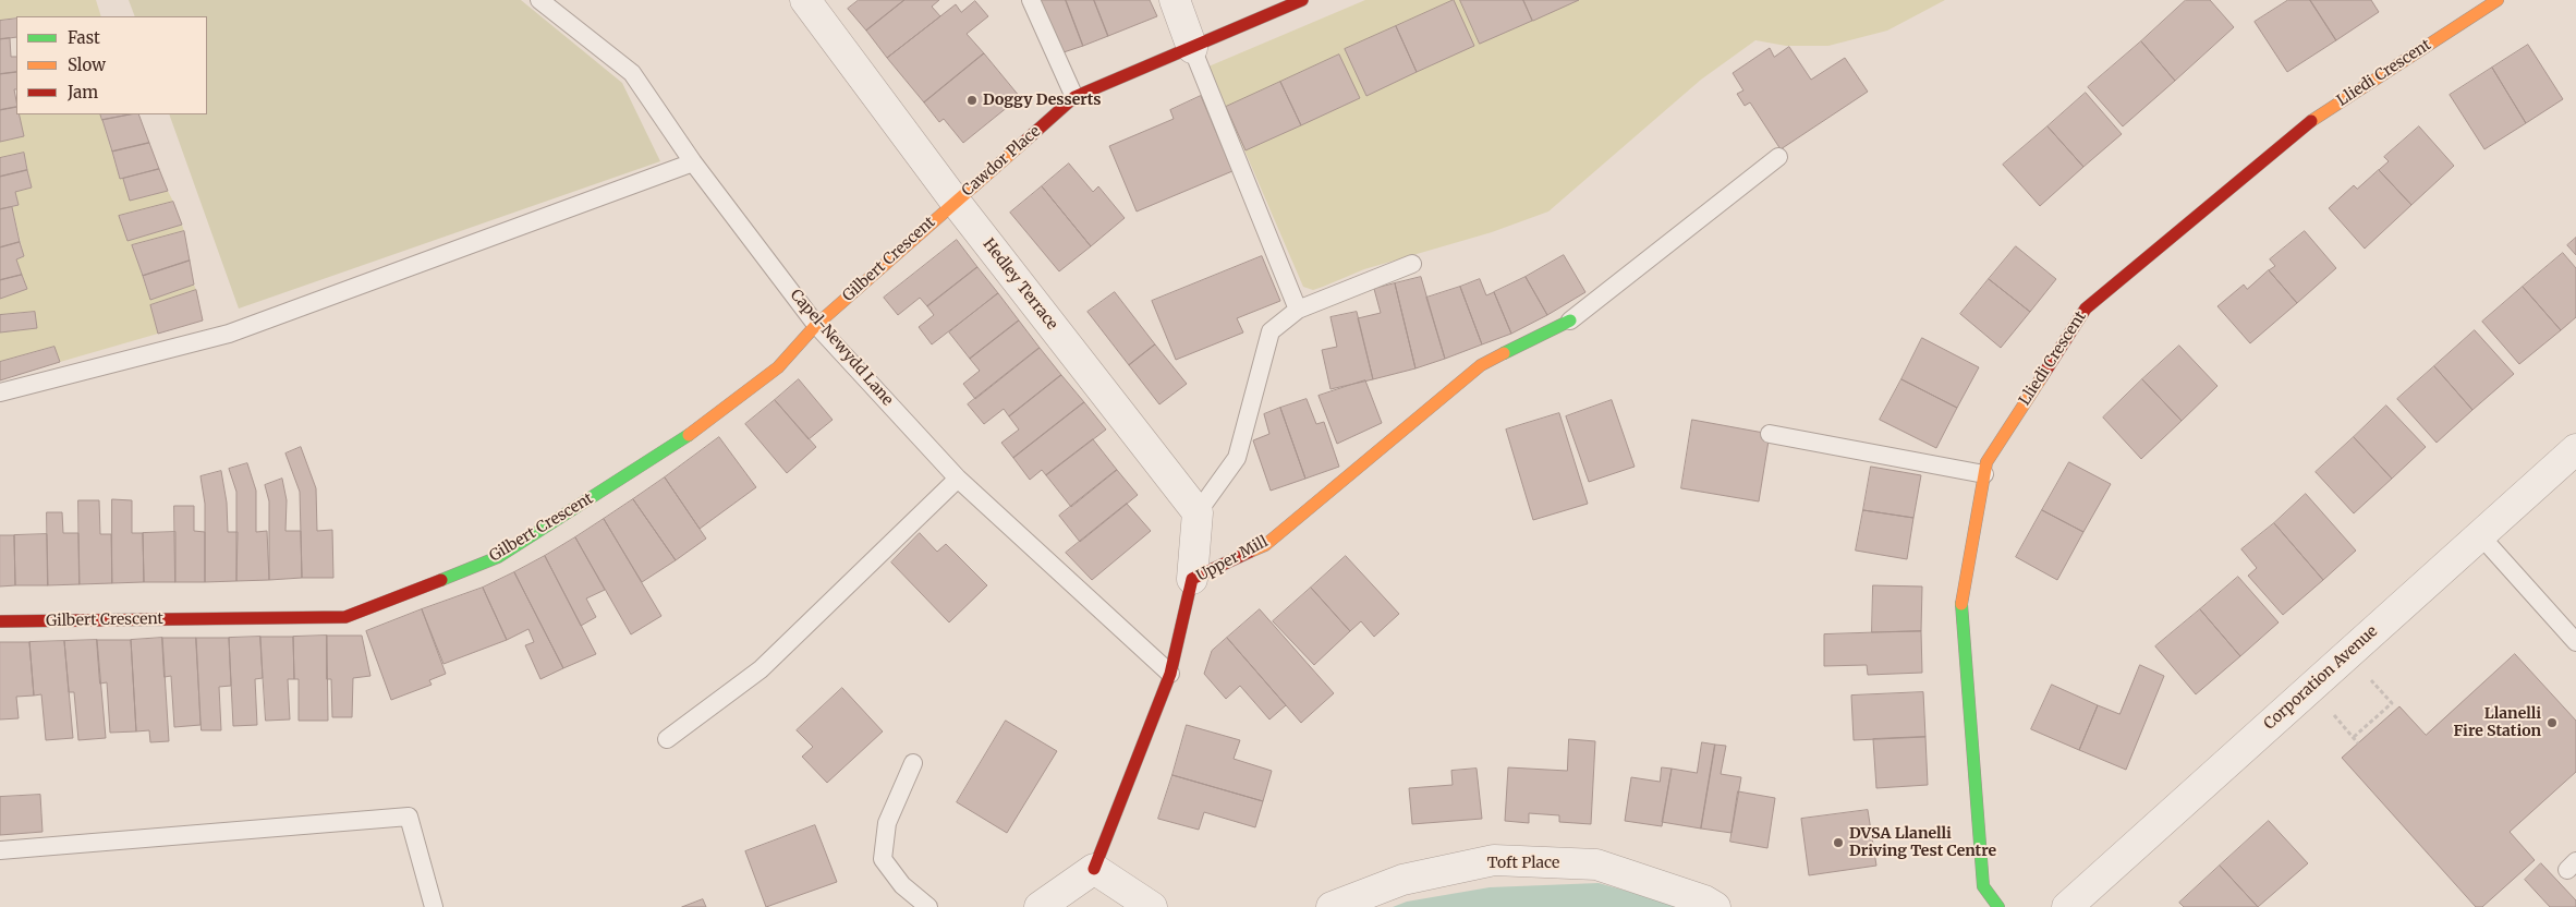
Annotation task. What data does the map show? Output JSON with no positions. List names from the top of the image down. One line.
{"streets":{"street":["Lliedi Crescent","Cawdor Place","Gilbert Crescent","Hedley Terrace","Upper Mill","Corporation Avenue","Toft Place"],"lane":["Capel-Newydd Lane"]},"crossings":[["Cawdor Place","Gilbert Crescent"],["Cawdor Place","Hedley Terrace"],["Gilbert Crescent","Hedley Terrace"],["Gilbert Crescent","Capel-Newydd Lane"],["Capel-Newydd Lane","Upper Mill"]],"places":["Doggy Desserts","Llanelli Fire Station","DVSA Llanelli Driving Test Centre"],"legend":["Fast","Slow","Jam"]}
